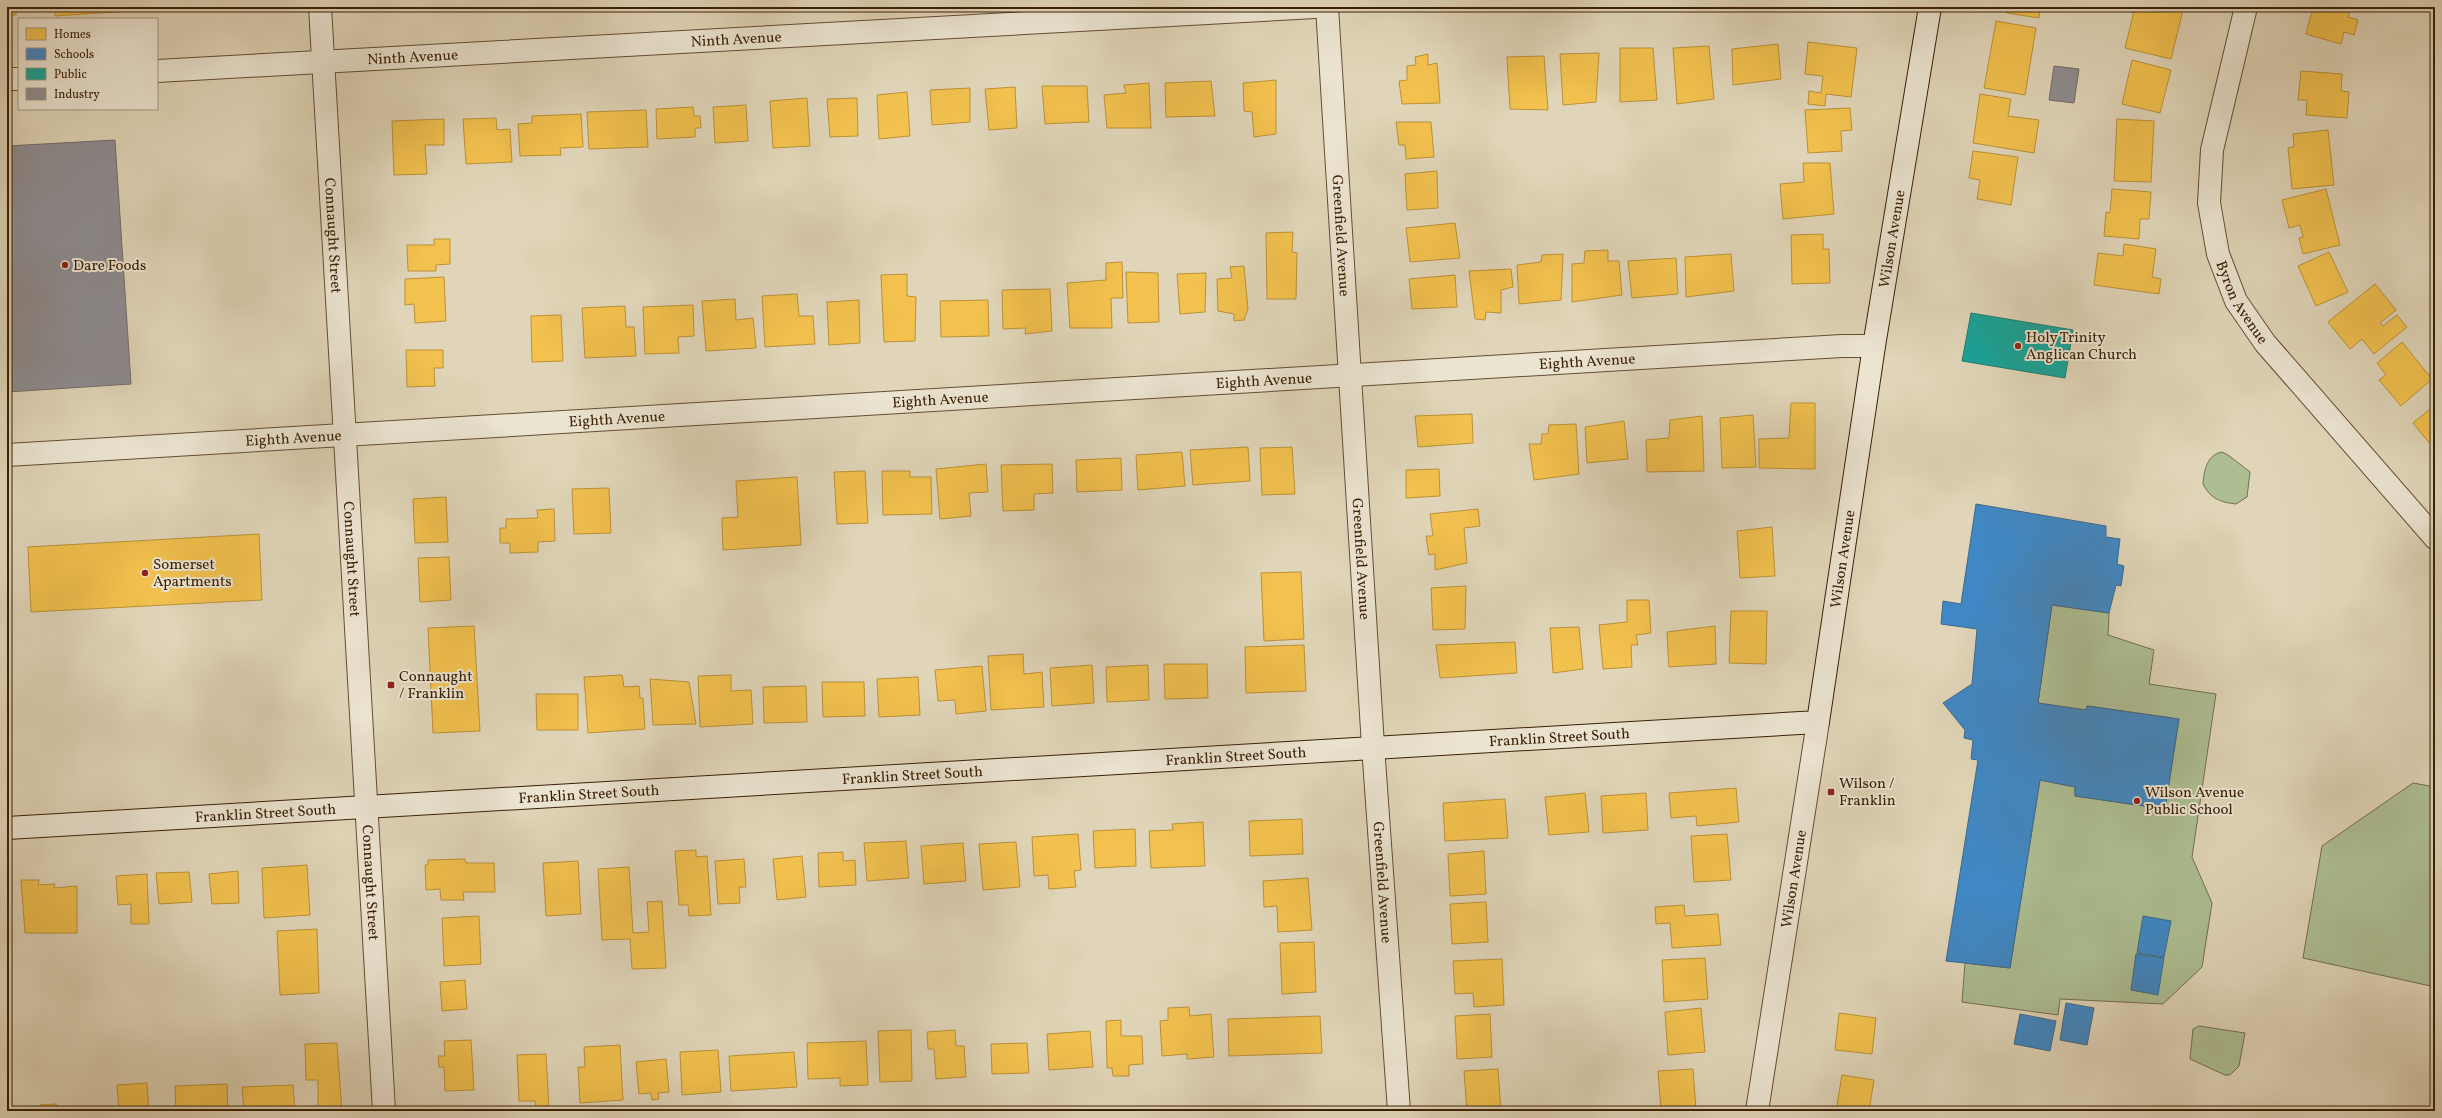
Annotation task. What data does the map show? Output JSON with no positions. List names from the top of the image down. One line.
{"streets":{"street":["Ninth Avenue","Connaught Street","Greenfield Avenue","Wilson Avenue","Byron Avenue","Eighth Avenue","Franklin Street South"]},"crossings":[["Ninth Avenue","Connaught Street"],["Connaught Street","Eighth Avenue"],["Connaught Street","Franklin Street South"],["Greenfield Avenue","Eighth Avenue"],["Greenfield Avenue","Franklin Street South"],["Wilson Avenue","Eighth Avenue"],["Wilson Avenue","Franklin Street South"]],"places":{"other":["Dare Foods","Holy Trinity Anglican Church","Somerset Apartments","Wilson Avenue Public School"],"transit":["Connaught / Franklin","Wilson / Franklin"]},"legend":["Homes","Schools","Public","Industry"]}
